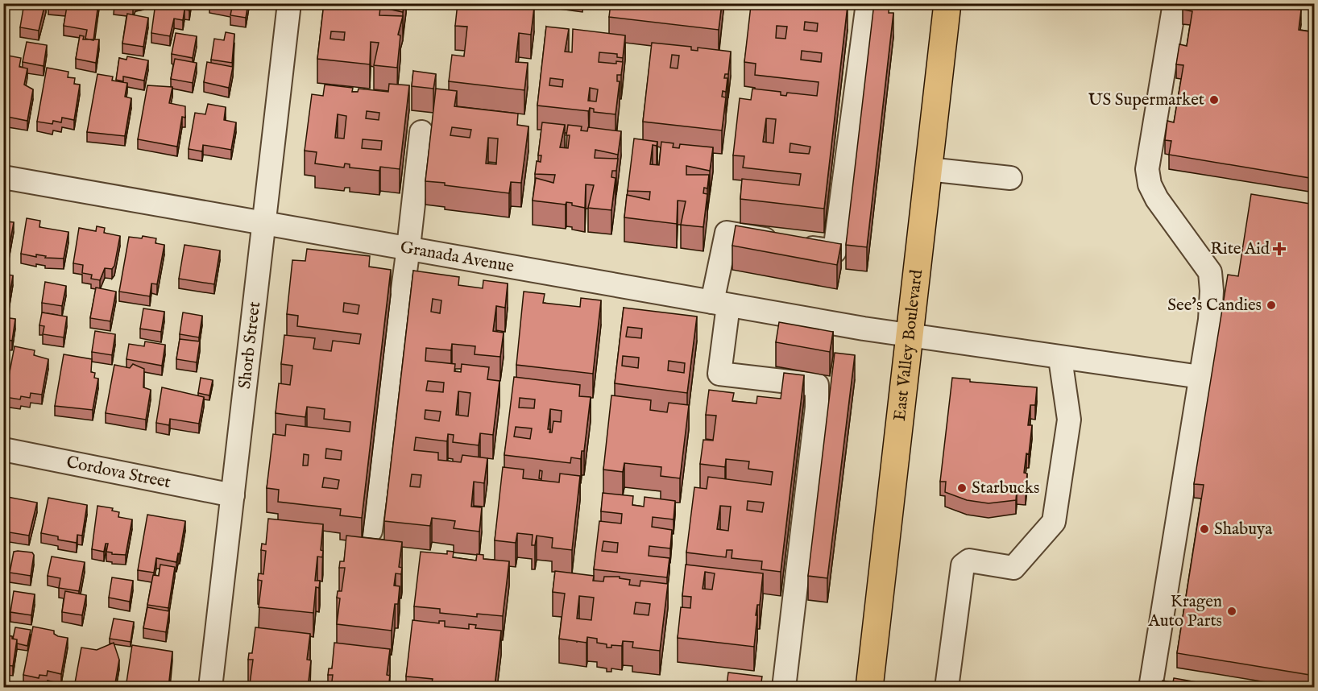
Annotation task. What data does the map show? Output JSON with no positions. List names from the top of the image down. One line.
{"streets":{"main road":["East Valley Boulevard"],"street":["Granada Avenue","Shorb Street","Cordova Street"]},"crossings":[["Granada Avenue","Shorb Street"],["Granada Avenue","East Valley Boulevard"],["Shorb Street","Cordova Street"]],"places":{"other":["US Supermarket","See's Candies","Starbucks","Shabuya","Kragen Auto Parts"],"health":["Rite Aid"]}}
